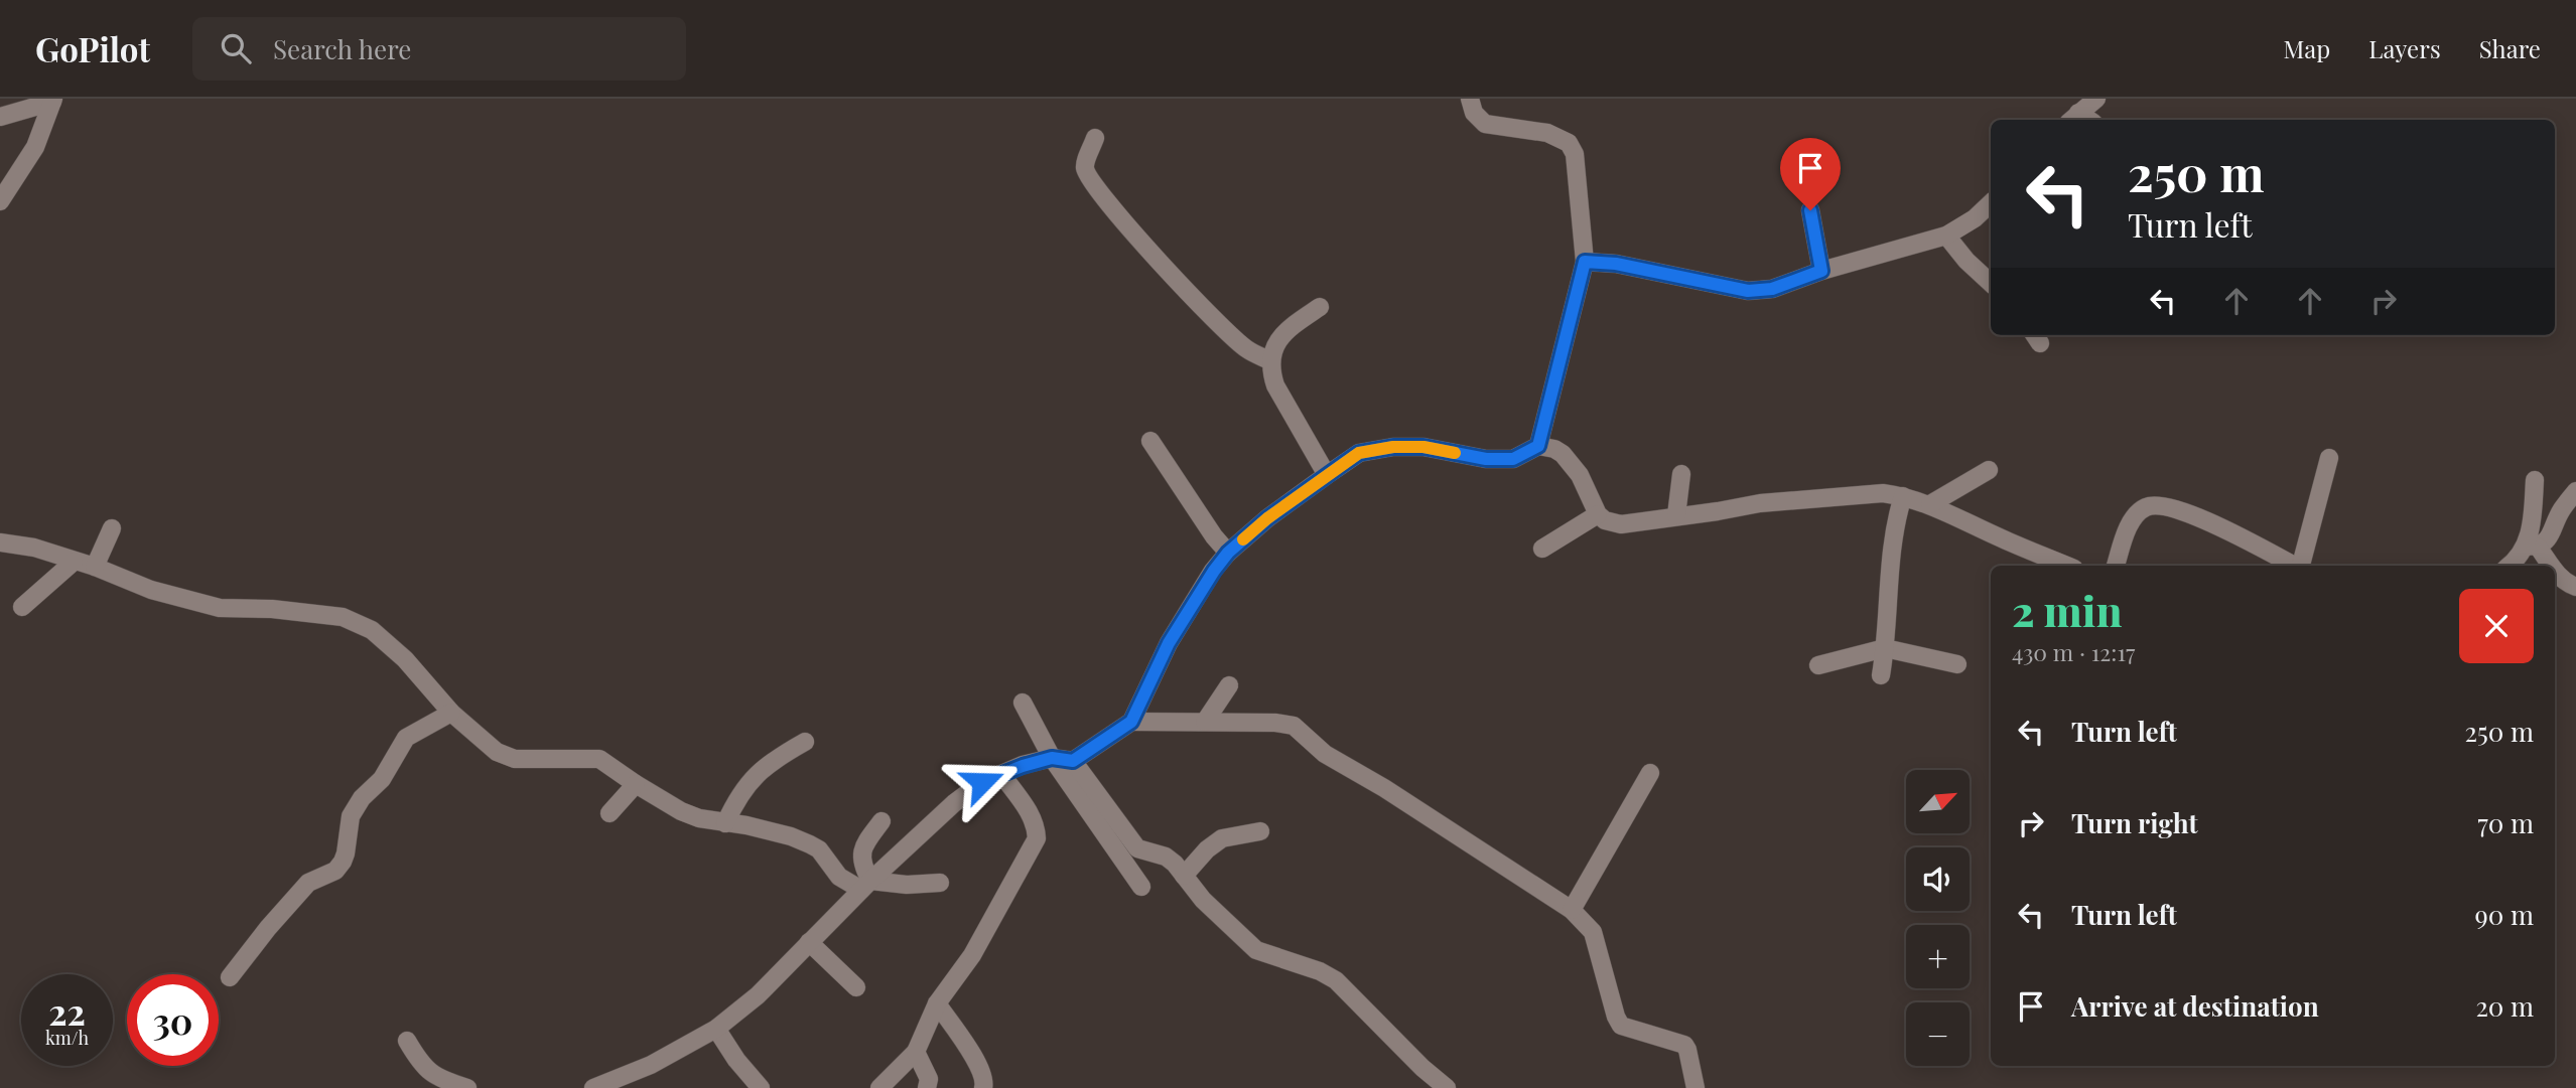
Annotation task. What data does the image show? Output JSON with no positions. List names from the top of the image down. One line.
{"north":"top right","page":{"header":"GoPilot","search":"Search here","nav":["Map","Layers","Share"],"turn":["250 m","Turn left"],"heading":["2 min","430 m · 12:17"],"list":[{"name":"Turn left","value":"250 m"},{"name":"Turn right","value":"70 m"},{"name":"Turn left","value":"90 m"},{"name":"Arrive at destination","value":"20 m"}],"map_buttons":["+","−"],"speed":"22 km/h","limit":"30"}}
